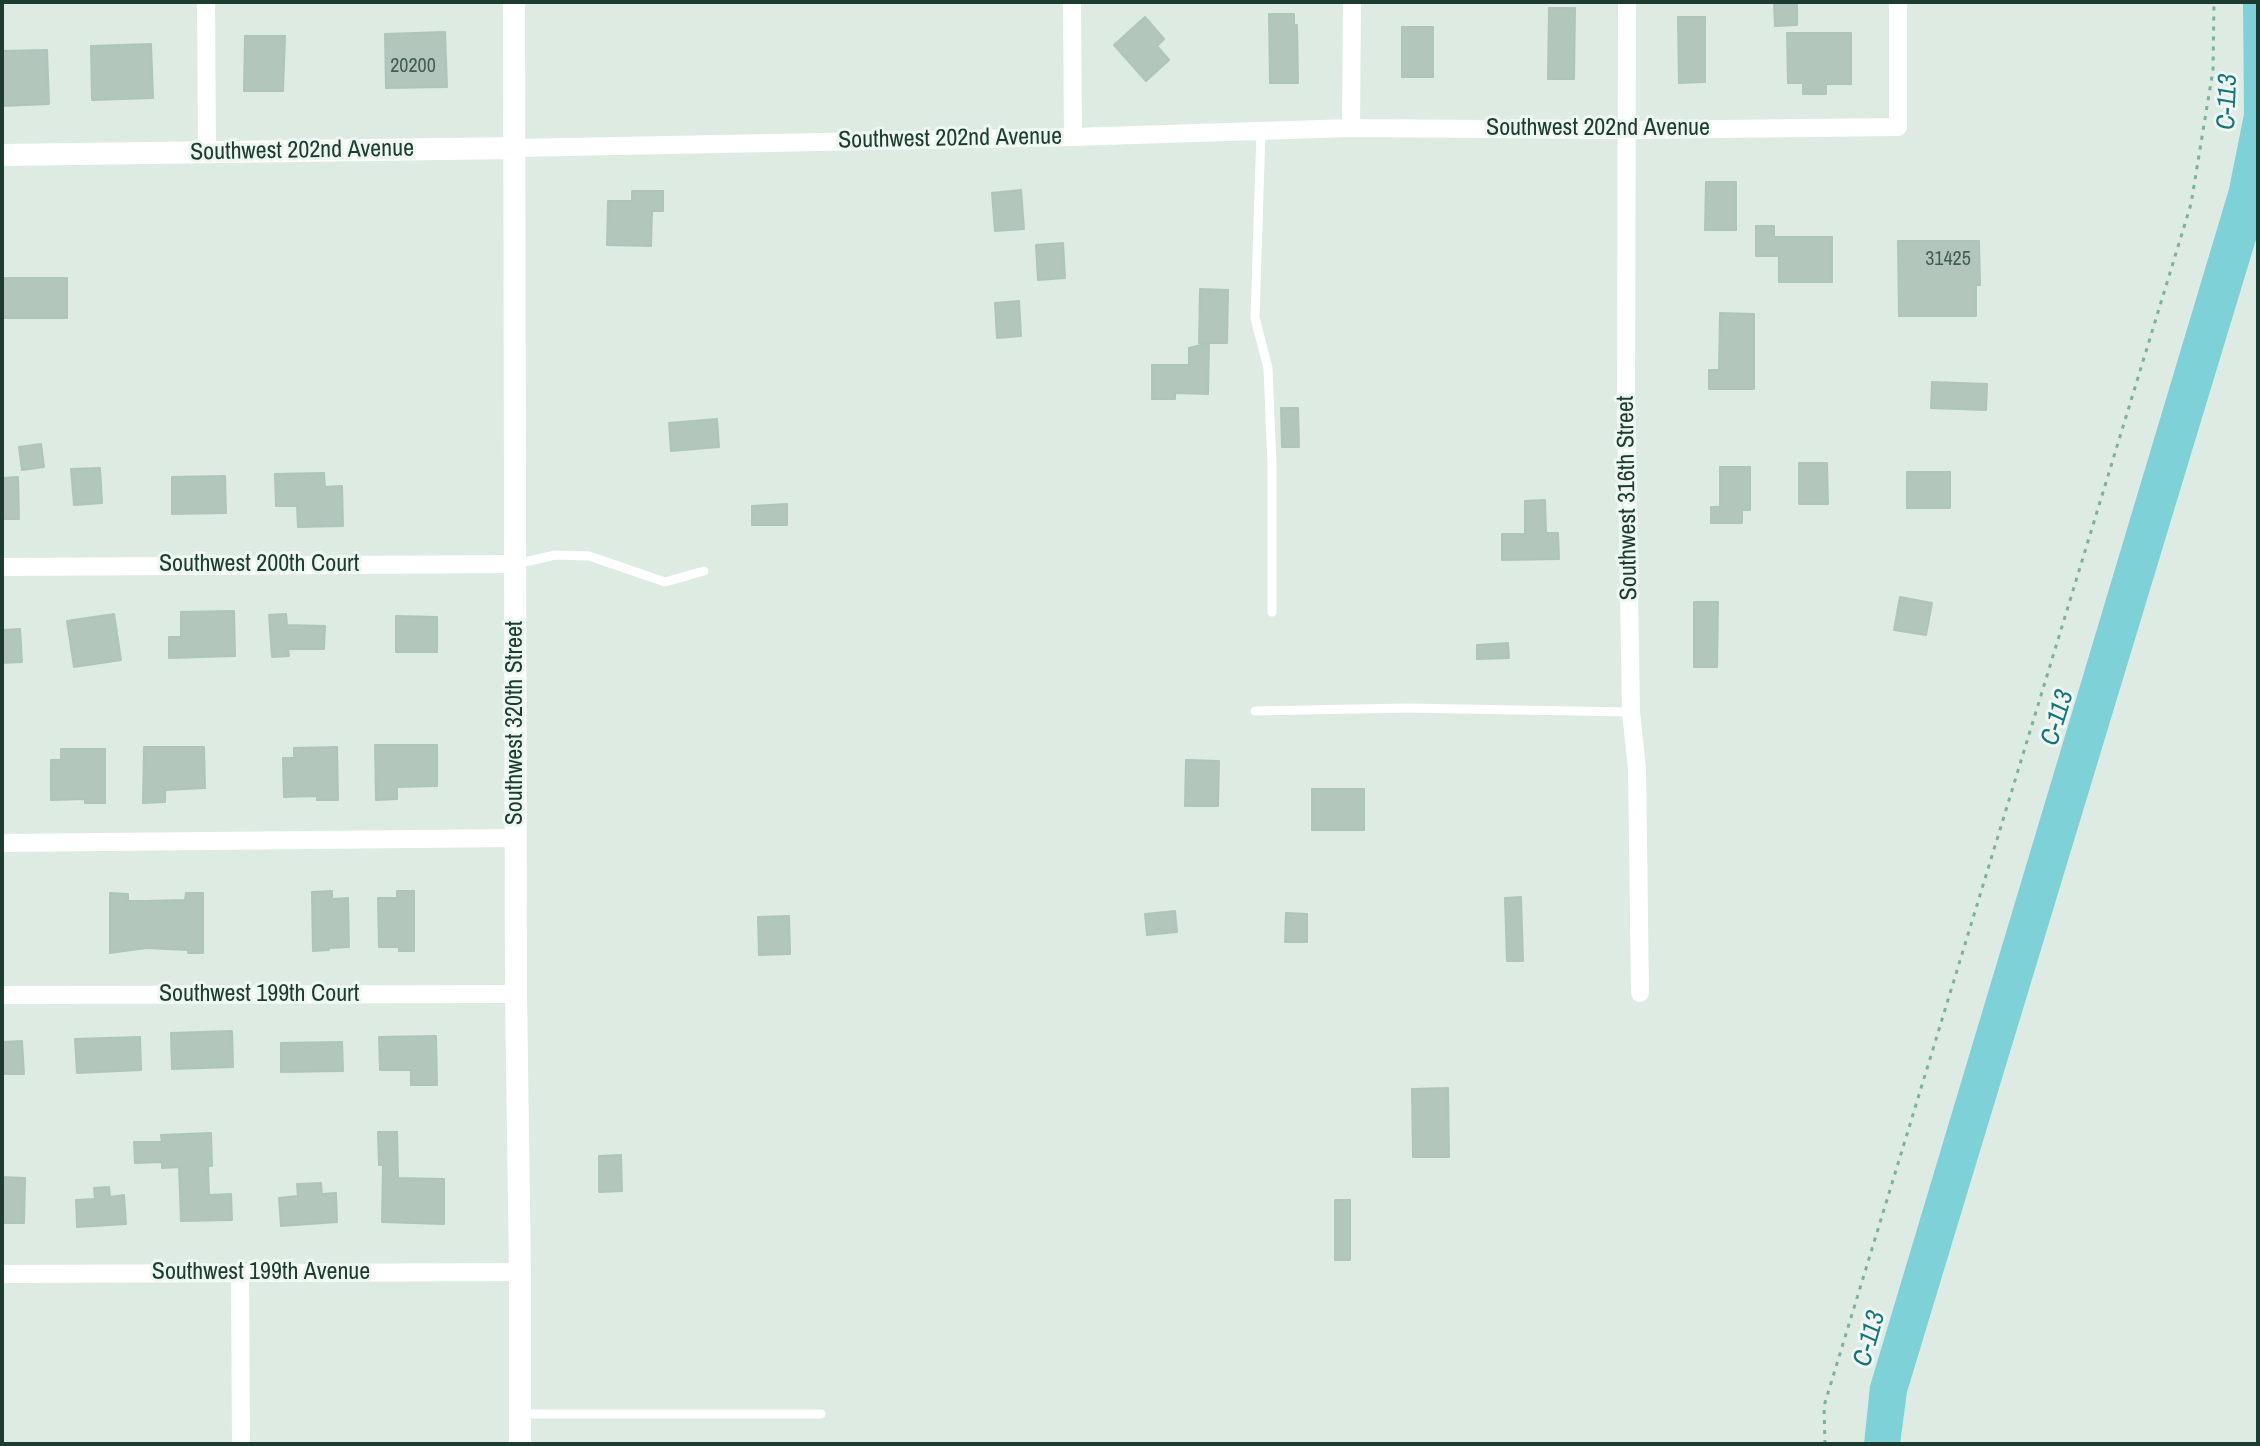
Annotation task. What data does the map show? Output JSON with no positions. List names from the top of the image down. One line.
{"streets":{"street":["Southwest 202nd Avenue","Southwest 316th Street","Southwest 200th Court","Southwest 320th Street","Southwest 199th Court","Southwest 199th Avenue"]},"crossings":[["Southwest 202nd Avenue","Southwest 316th Street"],["Southwest 202nd Avenue","Southwest 320th Street"],["Southwest 200th Court","Southwest 320th Street"],["Southwest 320th Street","Southwest 199th Court"],["Southwest 320th Street","Southwest 199th Avenue"]],"water":["C-113"],"house_numbers":["20200","31425"]}
